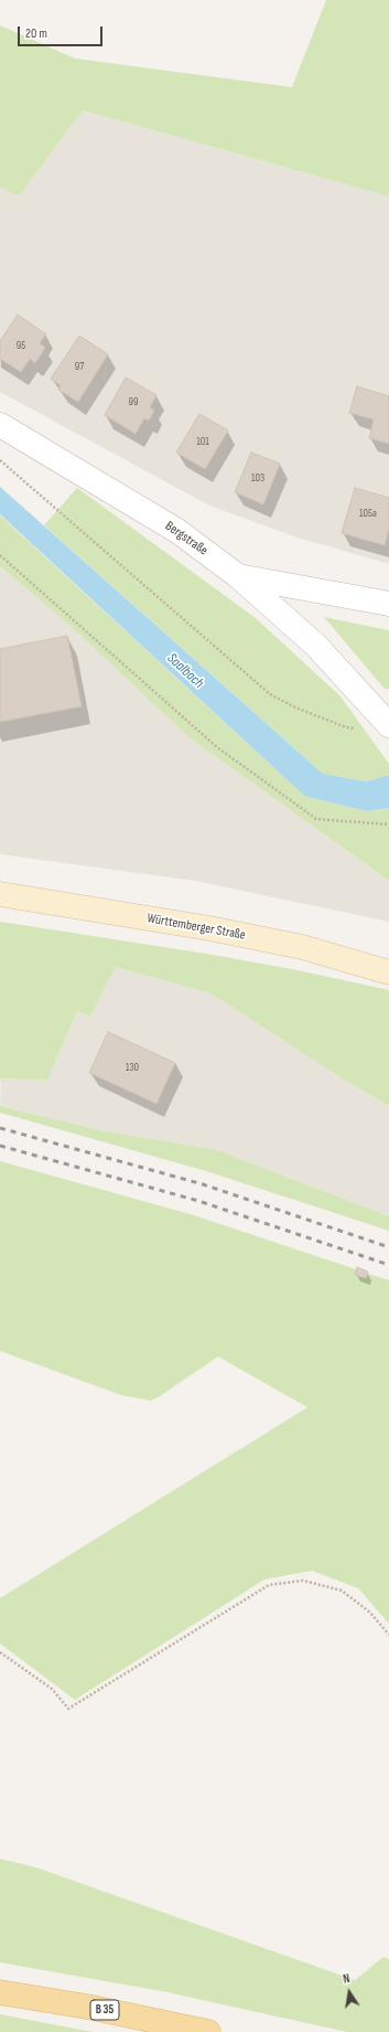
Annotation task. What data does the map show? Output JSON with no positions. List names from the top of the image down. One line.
{"streets":{"main road":["Württemberger Straße","B 35"],"street":["Bergstraße"]},"water":["Saalbach"],"house_numbers":["95","97","99","101","103","105a","130"],"scale_bar":"20 m","north":"top"}
